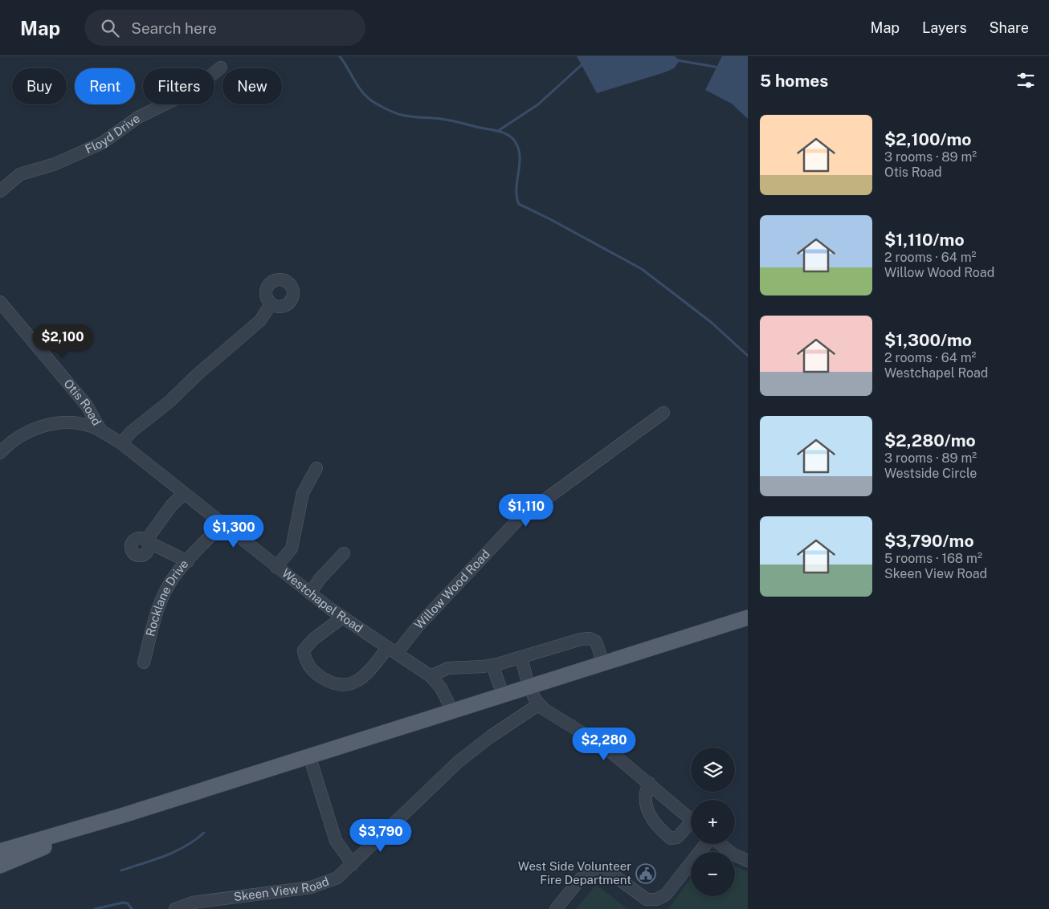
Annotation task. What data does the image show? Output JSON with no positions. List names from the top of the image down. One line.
{"streets":{"street":["Floyd Drive","Otis Road","Willow Wood Road","Rocklane Drive","Westchapel Road","Skeen View Road"]},"crossings":[["Otis Road","Westchapel Road"],["Willow Wood Road","Westchapel Road"],["Rocklane Drive","Westchapel Road"]],"places":{"public building":["West Side Volunteer Fire Department"]},"page":{"header":"Map","search":"Search here","nav":["Map","Layers","Share"],"heading":"5 homes","chip":["Buy","Rent","Filters","New"],"list":[{"name":"$2,100/mo","note":"3 rooms · 89 m² · Otis Road"},{"name":"$1,110/mo","note":"2 rooms · 64 m² · Willow Wood Road"},{"name":"$1,300/mo","note":"2 rooms · 64 m² · Westchapel Road"},{"name":"$2,280/mo","note":"3 rooms · 89 m² · Westside Circle"},{"name":"$3,790/mo","note":"5 rooms · 168 m² · Skeen View Road"}],"price":["$2,100","$1,110","$1,300","$2,280","$3,790"],"map_buttons":["+","−"]}}
